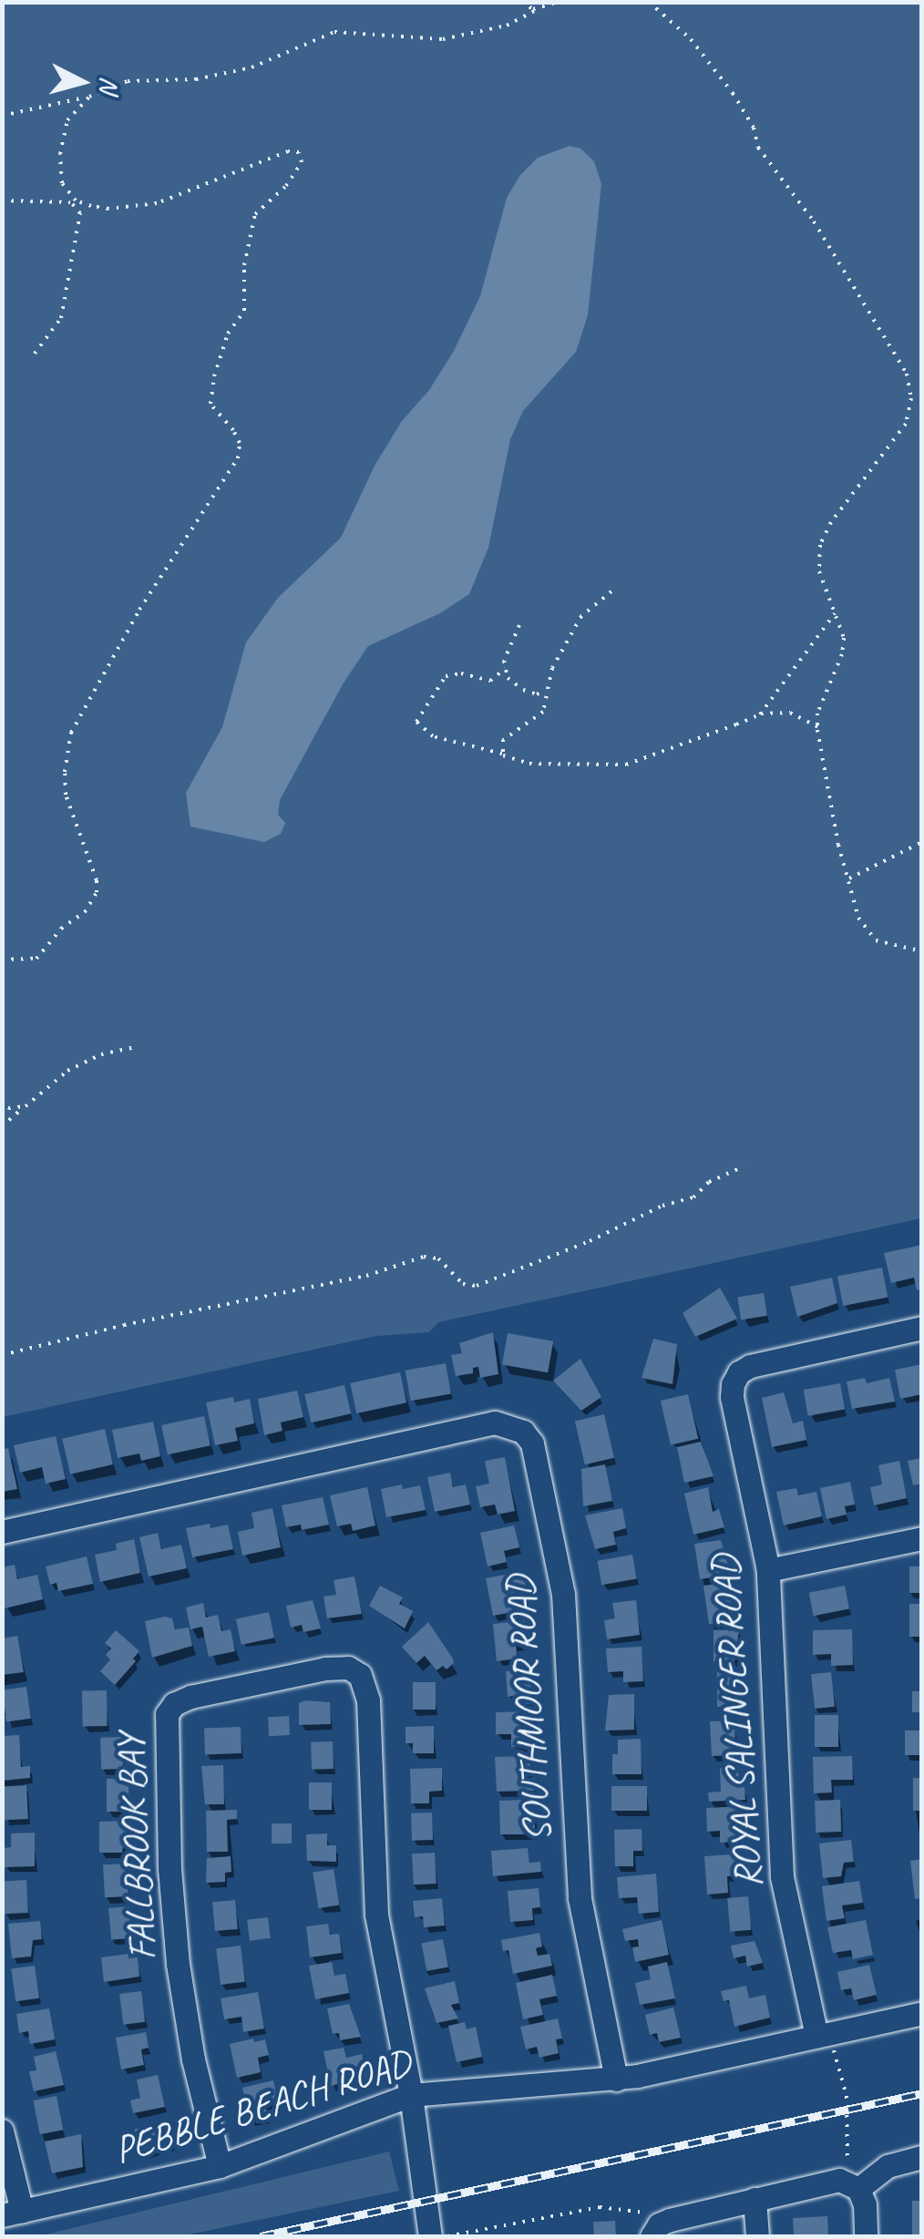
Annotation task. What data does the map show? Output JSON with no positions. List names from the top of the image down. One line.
{"streets":{"street":["SOUTHMOOR ROAD","ROYAL SALINGER ROAD","FALLBROOK BAY","PEBBLE BEACH ROAD"]},"crossings":[["SOUTHMOOR ROAD","PEBBLE BEACH ROAD"],["ROYAL SALINGER ROAD","PEBBLE BEACH ROAD"],["FALLBROOK BAY","PEBBLE BEACH ROAD"]],"north":"right"}
